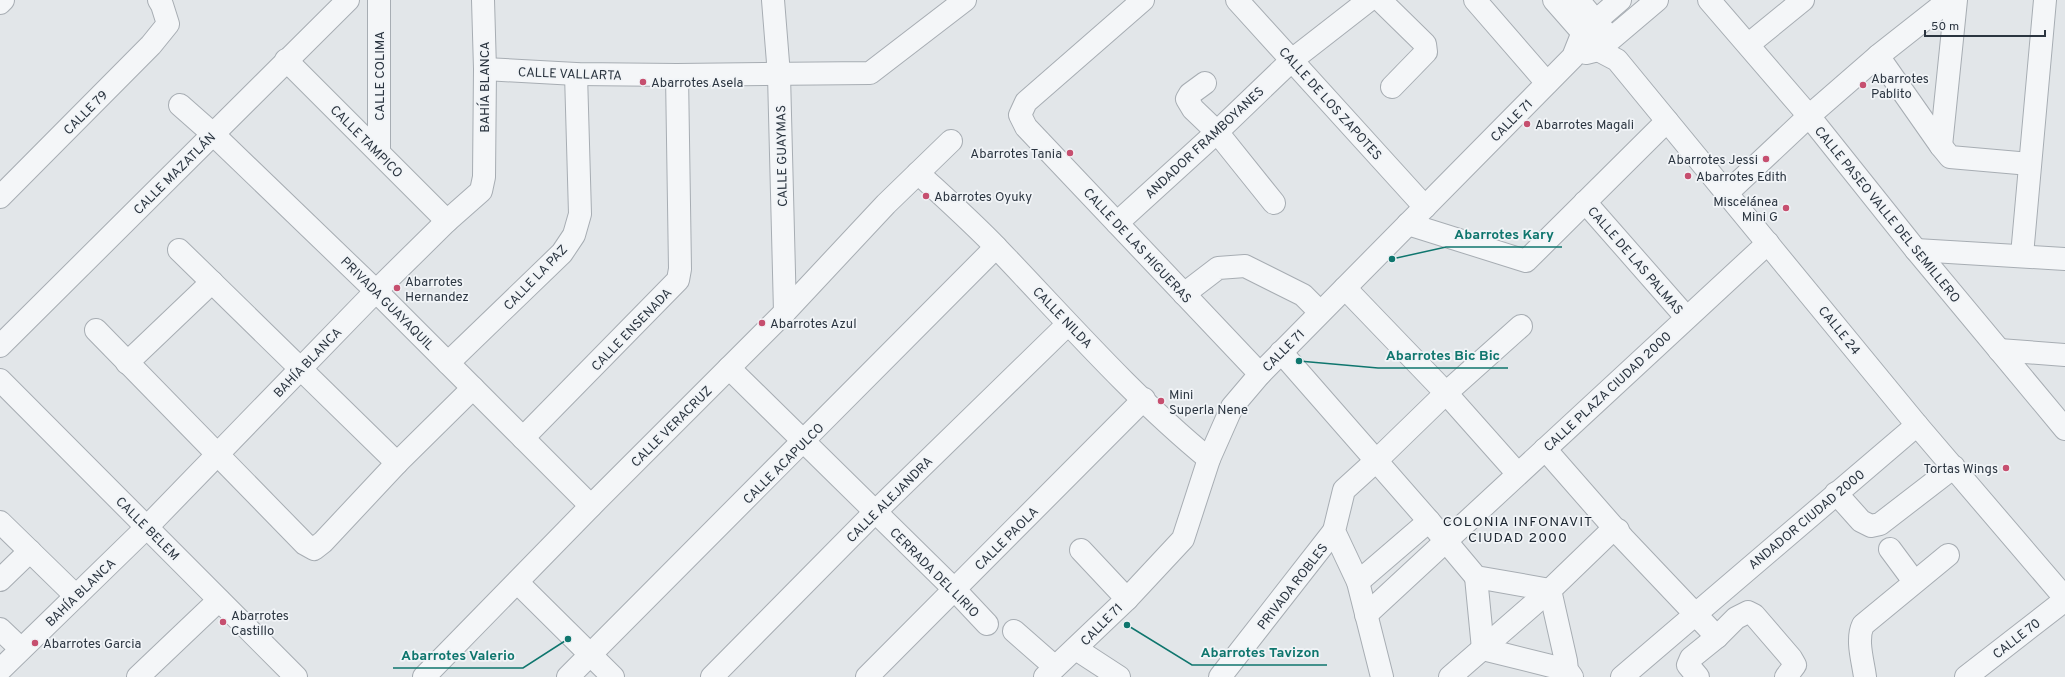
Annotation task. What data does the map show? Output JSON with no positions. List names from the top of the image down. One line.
{"streets":{"street":["CALLE VALLARTA","CALLE COLIMA","BAHÍA BLANCA","CALLE DE LOS ZAPOTES","CALLE 79","CALLE 71","CALLE TAMPICO","ANDADOR FRAMBOYANES","CALLE GUAYMAS","CALLE MAZATLÁN","CALLE PASEO VALLE DEL SEMILLERO","CALLE DE LAS HIGUERAS","CALLE DE LAS PALMAS","CALLE LA PAZ","PRIVADA GUAYAQUIL","CALLE NILDA","CALLE ENSENADA","CALLE 24","CALLE PLAZA CIUDAD 2000","CALLE VERACRUZ","CALLE ACAPULCO","CALLE ALEJANDRA","ANDADOR CIUDAD 2000","CALLE BELEM","CALLE PAOLA","CERRADA DEL LIRIO","PRIVADA ROBLES","CALLE 70"]},"crossings":[["CALLE VALLARTA","BAHÍA BLANCA"],["CALLE VALLARTA","CALLE GUAYMAS"],["CALLE VALLARTA","CALLE LA PAZ"],["CALLE VALLARTA","CALLE ENSENADA"],["CALLE COLIMA","CALLE TAMPICO"],["BAHÍA BLANCA","CALLE TAMPICO"],["BAHÍA BLANCA","PRIVADA GUAYAQUIL"],["BAHÍA BLANCA","CALLE BELEM"],["CALLE DE LOS ZAPOTES","CALLE 71"],["CALLE DE LOS ZAPOTES","ANDADOR FRAMBOYANES"],["CALLE 71","CALLE DE LAS HIGUERAS"],["CALLE 71","CALLE NILDA"],["CALLE 71","CALLE 24"],["CALLE TAMPICO","CALLE MAZATLÁN"],["ANDADOR FRAMBOYANES","CALLE DE LAS HIGUERAS"],["CALLE GUAYMAS","CALLE VERACRUZ"],["CALLE MAZATLÁN","PRIVADA GUAYAQUIL"],["CALLE DE LAS PALMAS","CALLE PLAZA CIUDAD 2000"],["CALLE LA PAZ","PRIVADA GUAYAQUIL"],["PRIVADA GUAYAQUIL","CALLE ENSENADA"],["PRIVADA GUAYAQUIL","CALLE VERACRUZ"],["CALLE NILDA","CALLE VERACRUZ"],["CALLE NILDA","CALLE ACAPULCO"],["CALLE NILDA","CALLE ALEJANDRA"],["CALLE NILDA","CALLE PAOLA"],["CALLE 24","CALLE PLAZA CIUDAD 2000"],["CALLE 24","ANDADOR CIUDAD 2000"],["CALLE 24","CALLE 70"],["CALLE VERACRUZ","CERRADA DEL LIRIO"],["CALLE ACAPULCO","CERRADA DEL LIRIO"],["CALLE ALEJANDRA","CERRADA DEL LIRIO"],["CALLE PAOLA","CERRADA DEL LIRIO"]],"districts":["COLONIA INFONAVIT CIUDAD 2000"],"places":["Abarrotes Asela","Abarrotes Pablito","Abarrotes Magali","Abarrotes Tania","Abarrotes Jessi","Abarrotes Edith","Abarrotes Oyuky","Miscelánea Mini G","Abarrotes Kary","Abarrotes Hernandez","Abarrotes Azul","Abarrotes Bic Bic","Mini Superla Nene","Tortas Wings","Abarrotes Castillo","Abarrotes Tavizon","Abarrotes Valerio","Abarrotes Garcia"],"scale_bar":"50 m"}
